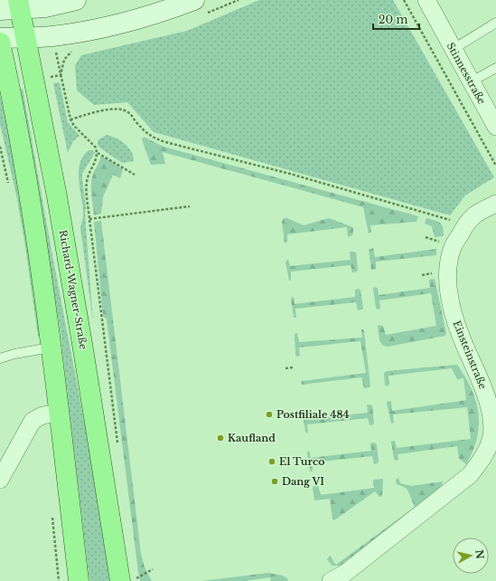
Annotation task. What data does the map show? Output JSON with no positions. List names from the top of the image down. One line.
{"streets":{"main road":["Richard-Wagner-Straße"],"street":["Stinnesstraße","Einsteinstraße"]},"places":["Postfiliale 484","Kaufland","El Turco","Dang VI"],"scale_bar":"20 m","north":"right"}
